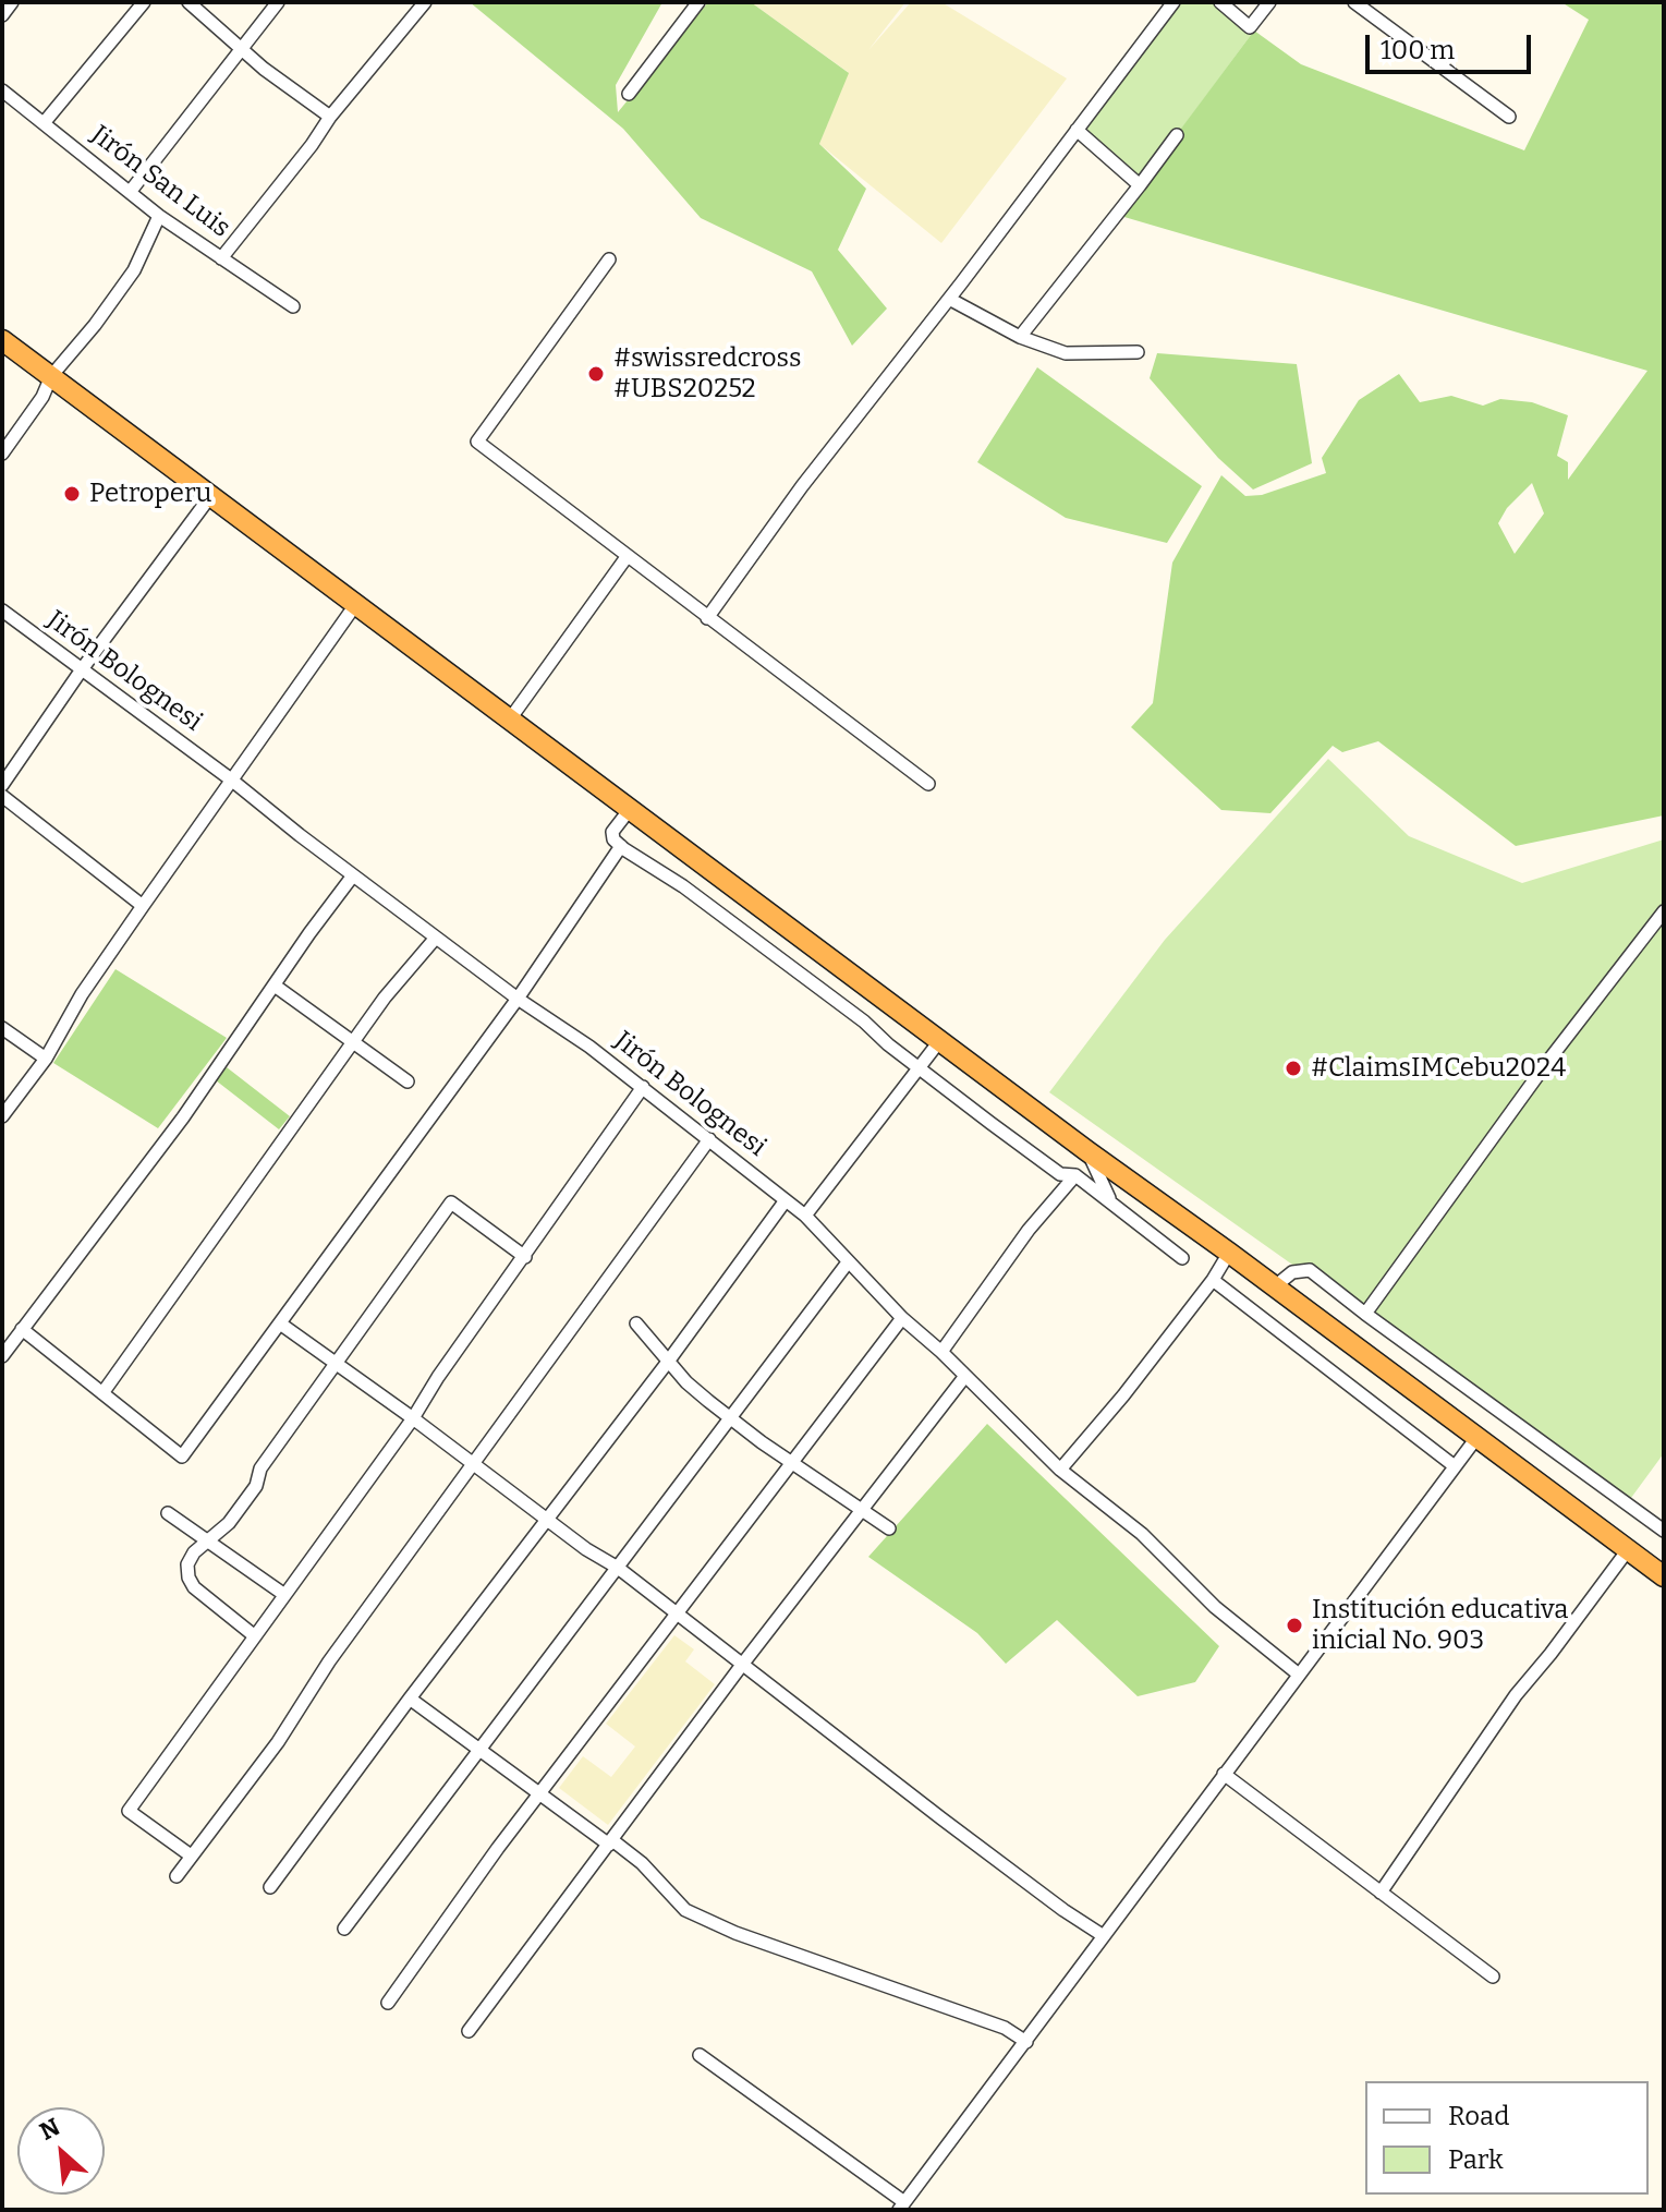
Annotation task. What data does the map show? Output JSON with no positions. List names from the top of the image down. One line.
{"streets":{"street":["Jirón San Luis","Jirón Bolognesi"]},"places":["#swissredcross #UBS20252","Petroperu","#ClaimsIMCebu2024","Institución educativa inicial No. 903"],"legend":["Road","Park"],"scale_bar":"100 m","north":"top left"}
